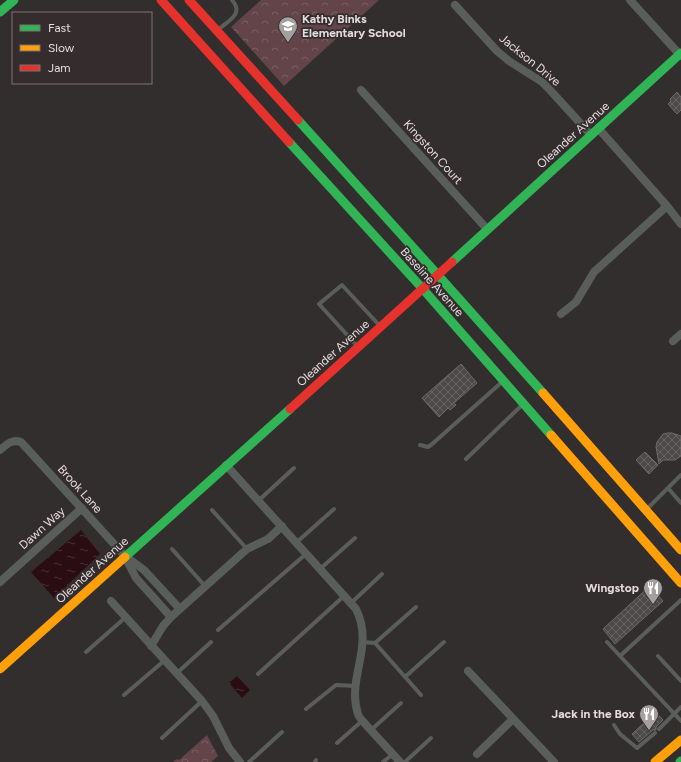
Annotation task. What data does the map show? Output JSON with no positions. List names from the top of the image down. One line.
{"streets":{"main road":["Oleander Avenue","Baseline Avenue"],"street":["Jackson Drive","Kingston Court","Brook Lane","Dawn Way"]},"crossings":[["Jackson Drive","Oleander Avenue"],["Oleander Avenue","Kingston Court"],["Oleander Avenue","Baseline Avenue"],["Oleander Avenue","Brook Lane"],["Brook Lane","Dawn Way"]],"places":{"school or university":["Kathy Binks Elementary School"],"restaurant":["Wingstop","Jack in the Box"]},"legend":["Fast","Slow","Jam"]}
